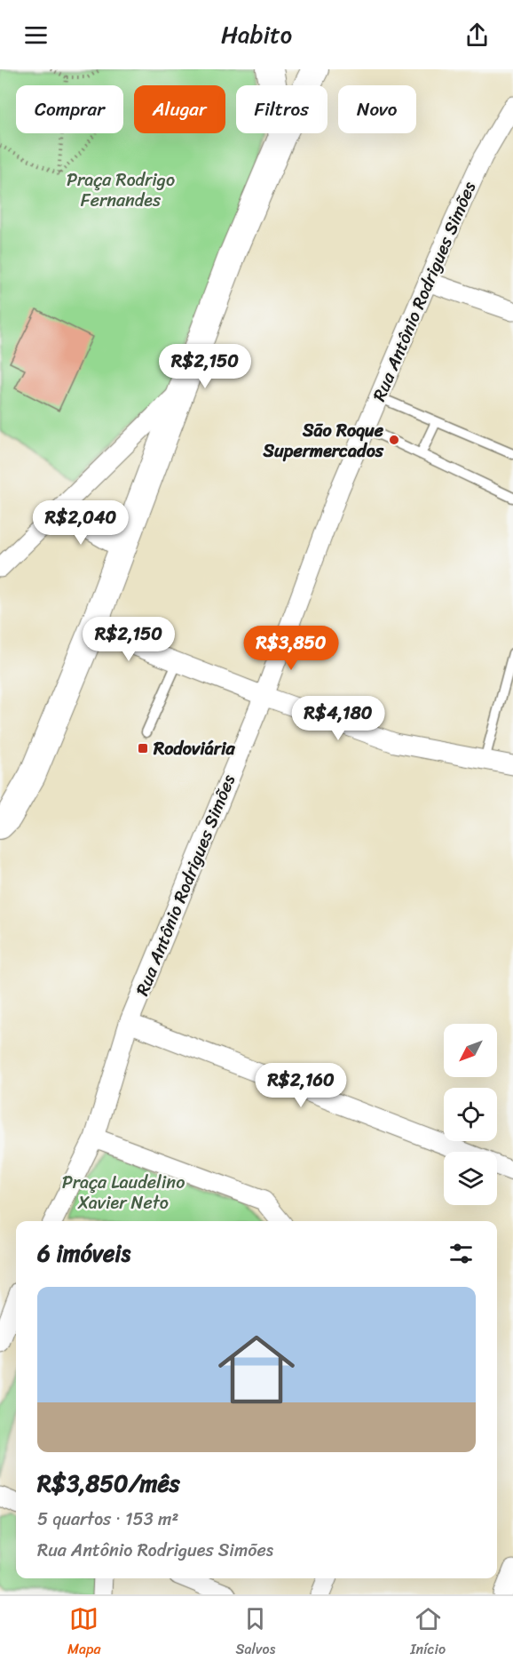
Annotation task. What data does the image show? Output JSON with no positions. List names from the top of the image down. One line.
{"streets":{"street":["Rua Antônio Rodrigues Simões"]},"parks":["Praça Rodrigo Fernandes","Praça Laudelino Xavier Neto"],"places":{"other":["São Roque Supermercados"],"transit":["Rodoviária"]},"north":"bottom left","page":{"header":"Habito","chip":["Comprar","Alugar","Filtros","Novo"],"price":["R$2,150","R$2,040","R$2,150","R$3,850","R$4,180","R$2,160"],"heading":"6 imóveis","list":[{"name":"R$3,850/mês","note":"5 quartos · 153 m² · Rua Antônio Rodrigues Simões"}],"tabs":["Mapa","Salvos","Início"]}}
